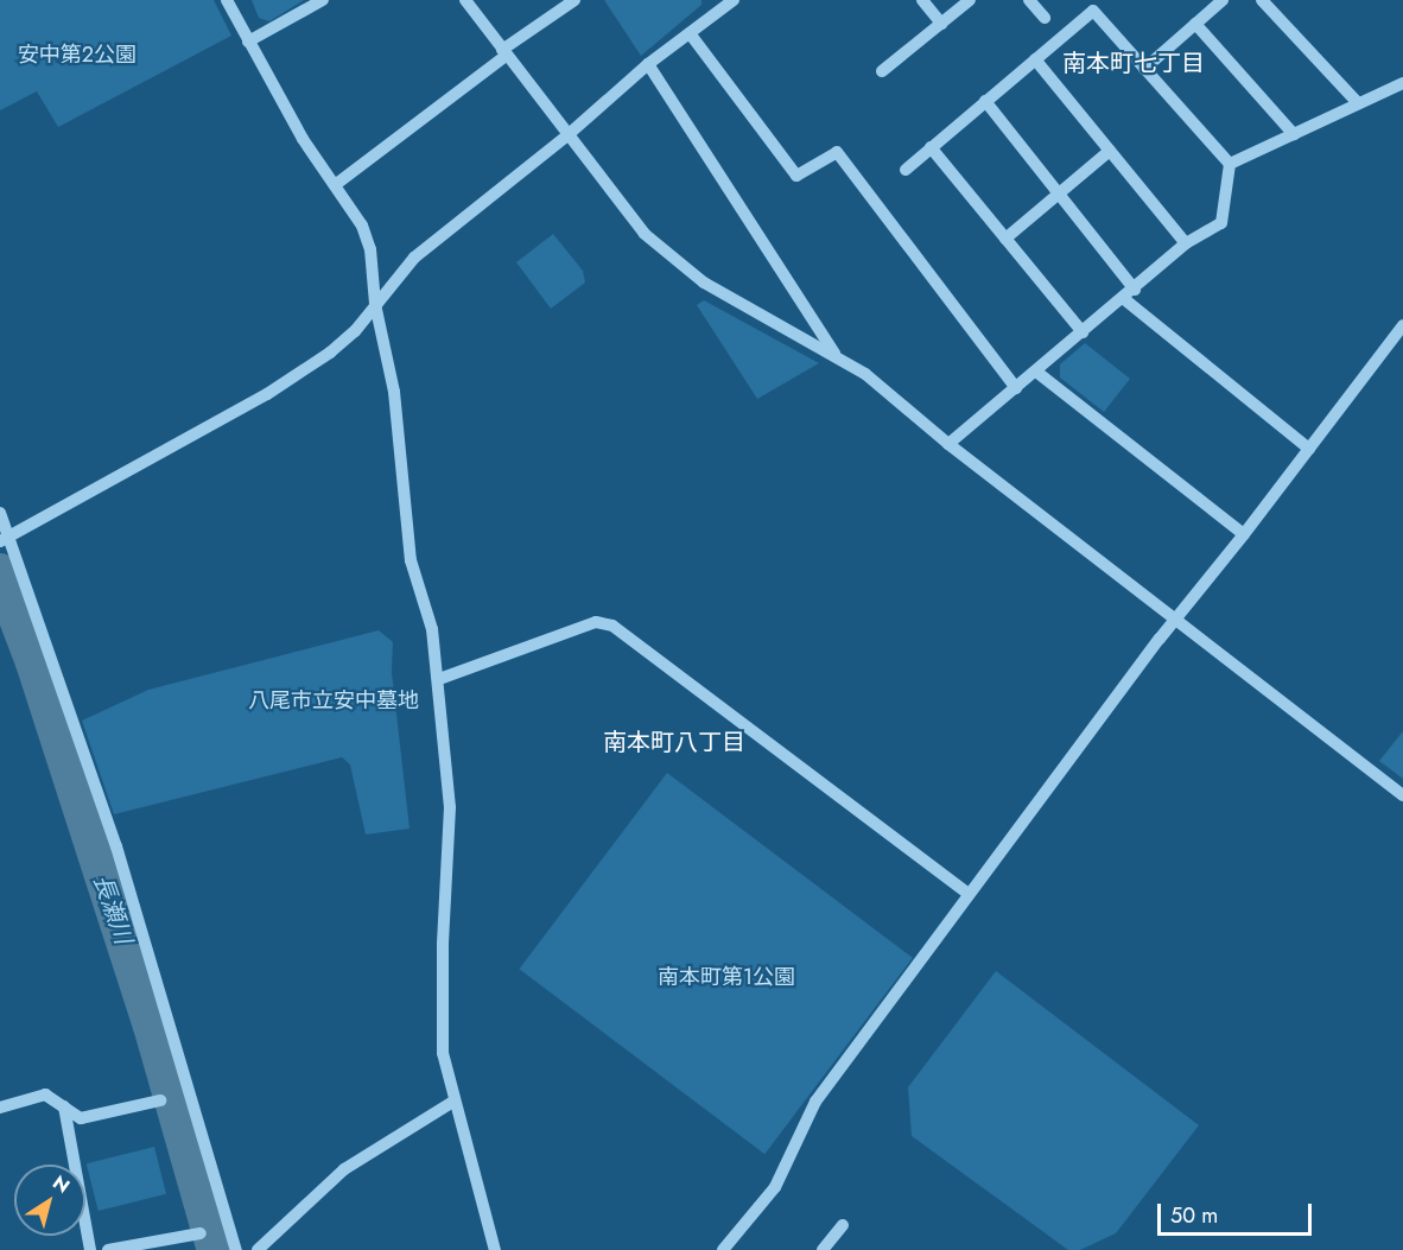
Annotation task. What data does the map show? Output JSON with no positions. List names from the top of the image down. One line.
{"districts":["南本町七丁目","南本町八丁目"],"water":["長瀬川"],"parks":["安中第2公園","八尾市立安中墓地","南本町第1公園"],"scale_bar":"50 m","north":"top right"}
